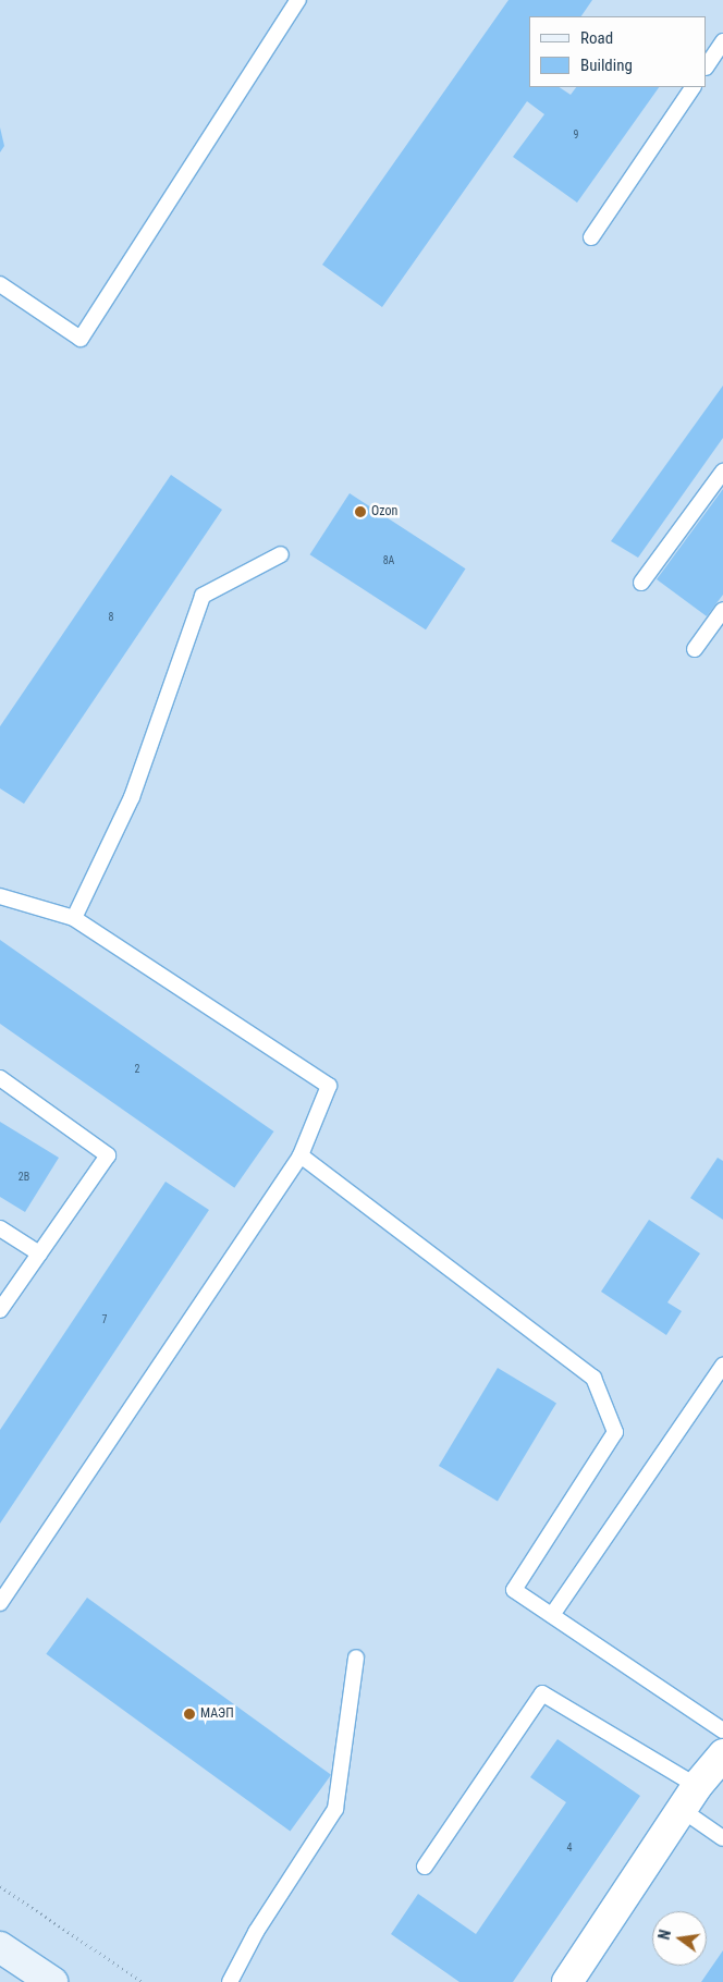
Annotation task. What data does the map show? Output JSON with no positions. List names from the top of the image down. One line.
{"places":["Ozon","МАЭП"],"house_numbers":["9","8А","8","2","2В","7","4"],"legend":["Road","Building"],"north":"left"}
